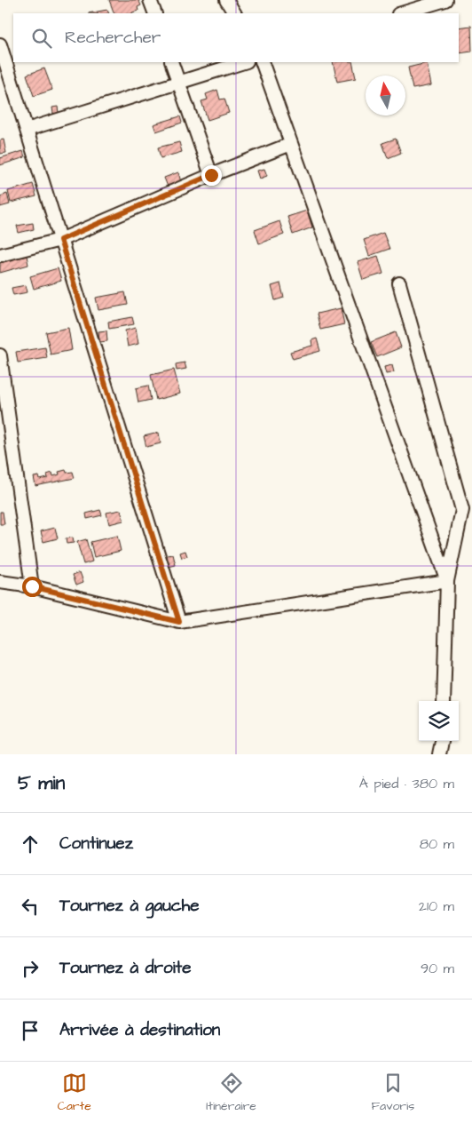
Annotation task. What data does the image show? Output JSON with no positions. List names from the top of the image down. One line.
{"north":"top","page":{"search":"Rechercher","heading":["5 min","À pied · 380 m"],"list":[["Continuez","80 m"],["Tournez à gauche","210 m"],["Tournez à droite","90 m"],"Arrivée à destination"],"nav":["Carte","Itinéraire","Favoris"]}}
